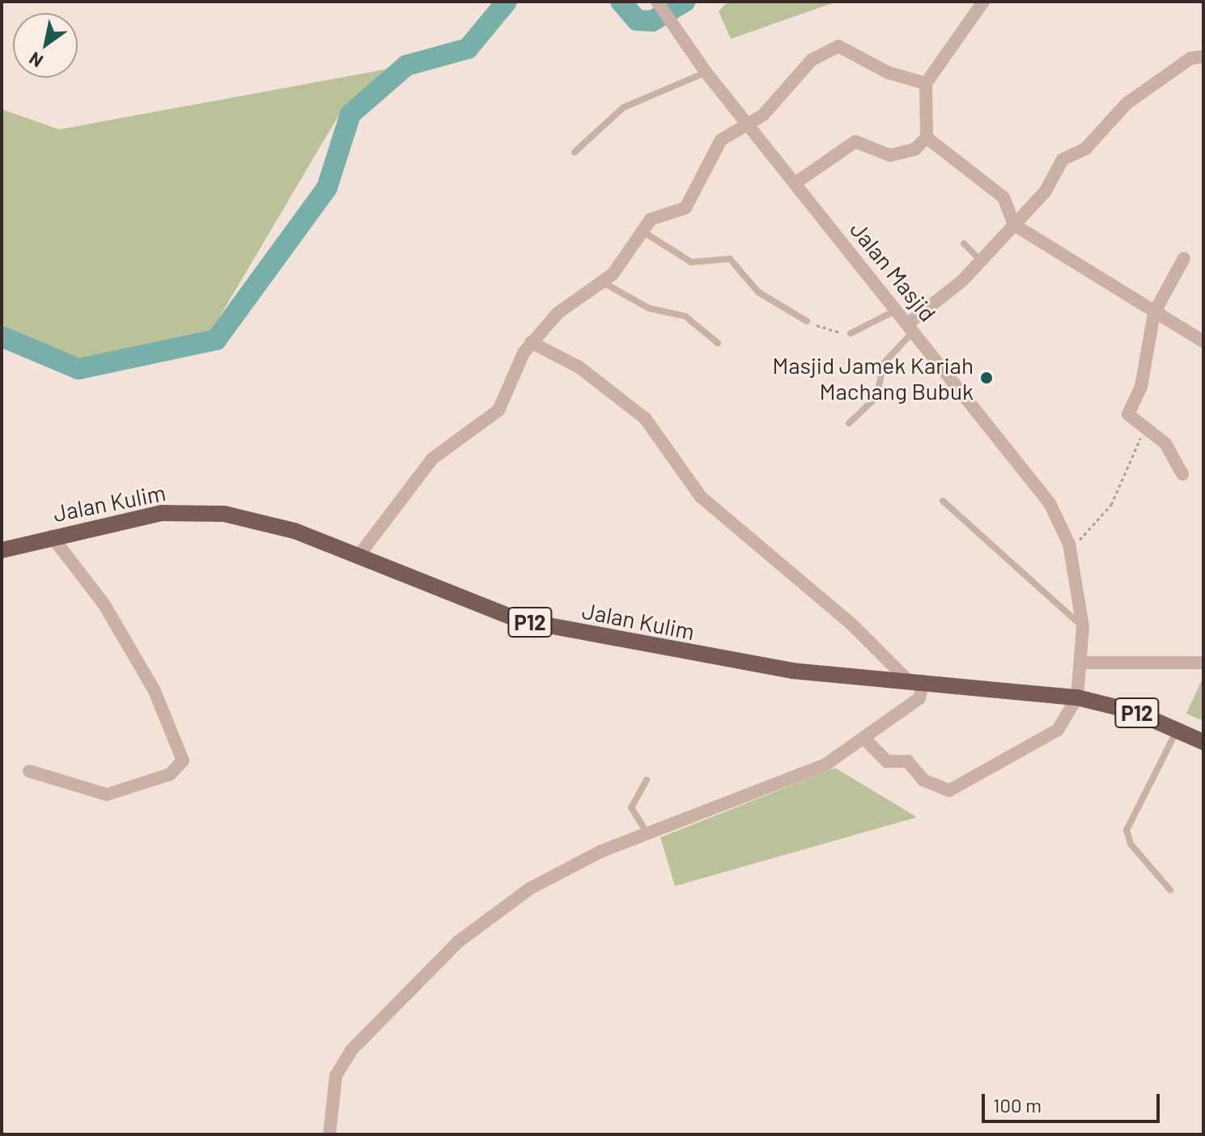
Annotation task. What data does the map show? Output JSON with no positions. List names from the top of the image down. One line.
{"streets":{"main road":["Jalan Kulim","P12"],"street":["Jalan Masjid"]},"crossings":[["Jalan Masjid","Jalan Kulim"]],"places":["Masjid Jamek Kariah Machang Bubuk"],"scale_bar":"100 m","north":"bottom left"}
